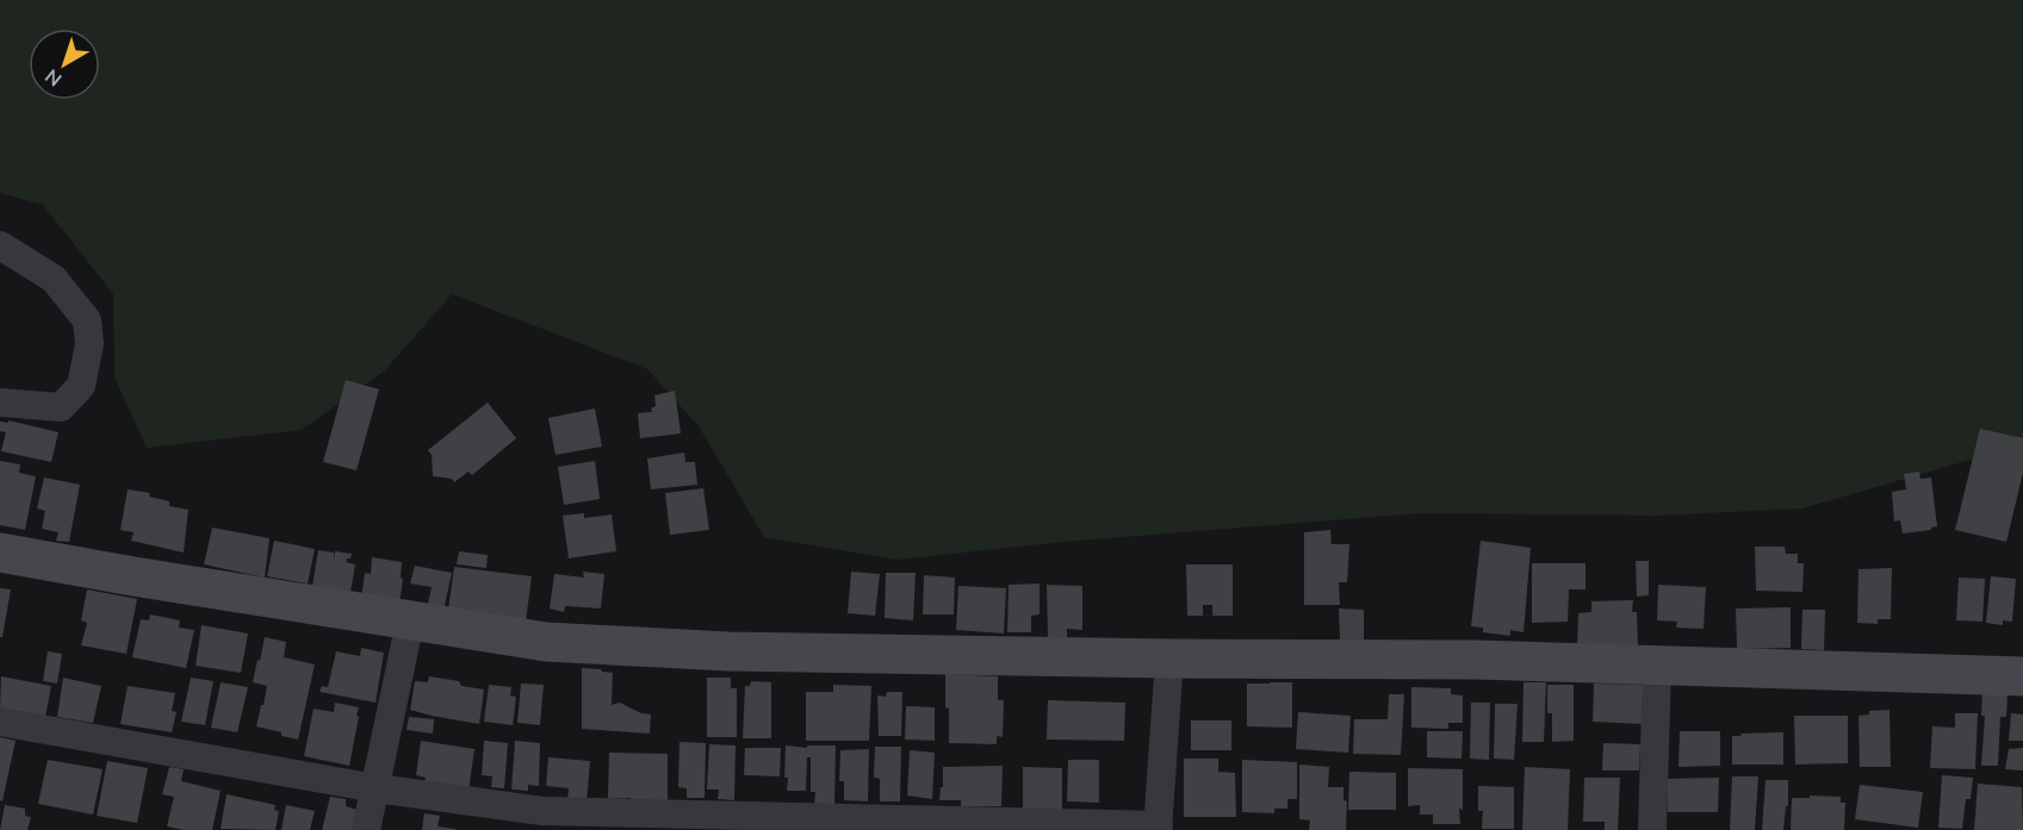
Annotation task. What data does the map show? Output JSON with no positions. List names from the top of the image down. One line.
{"north":"bottom left"}
